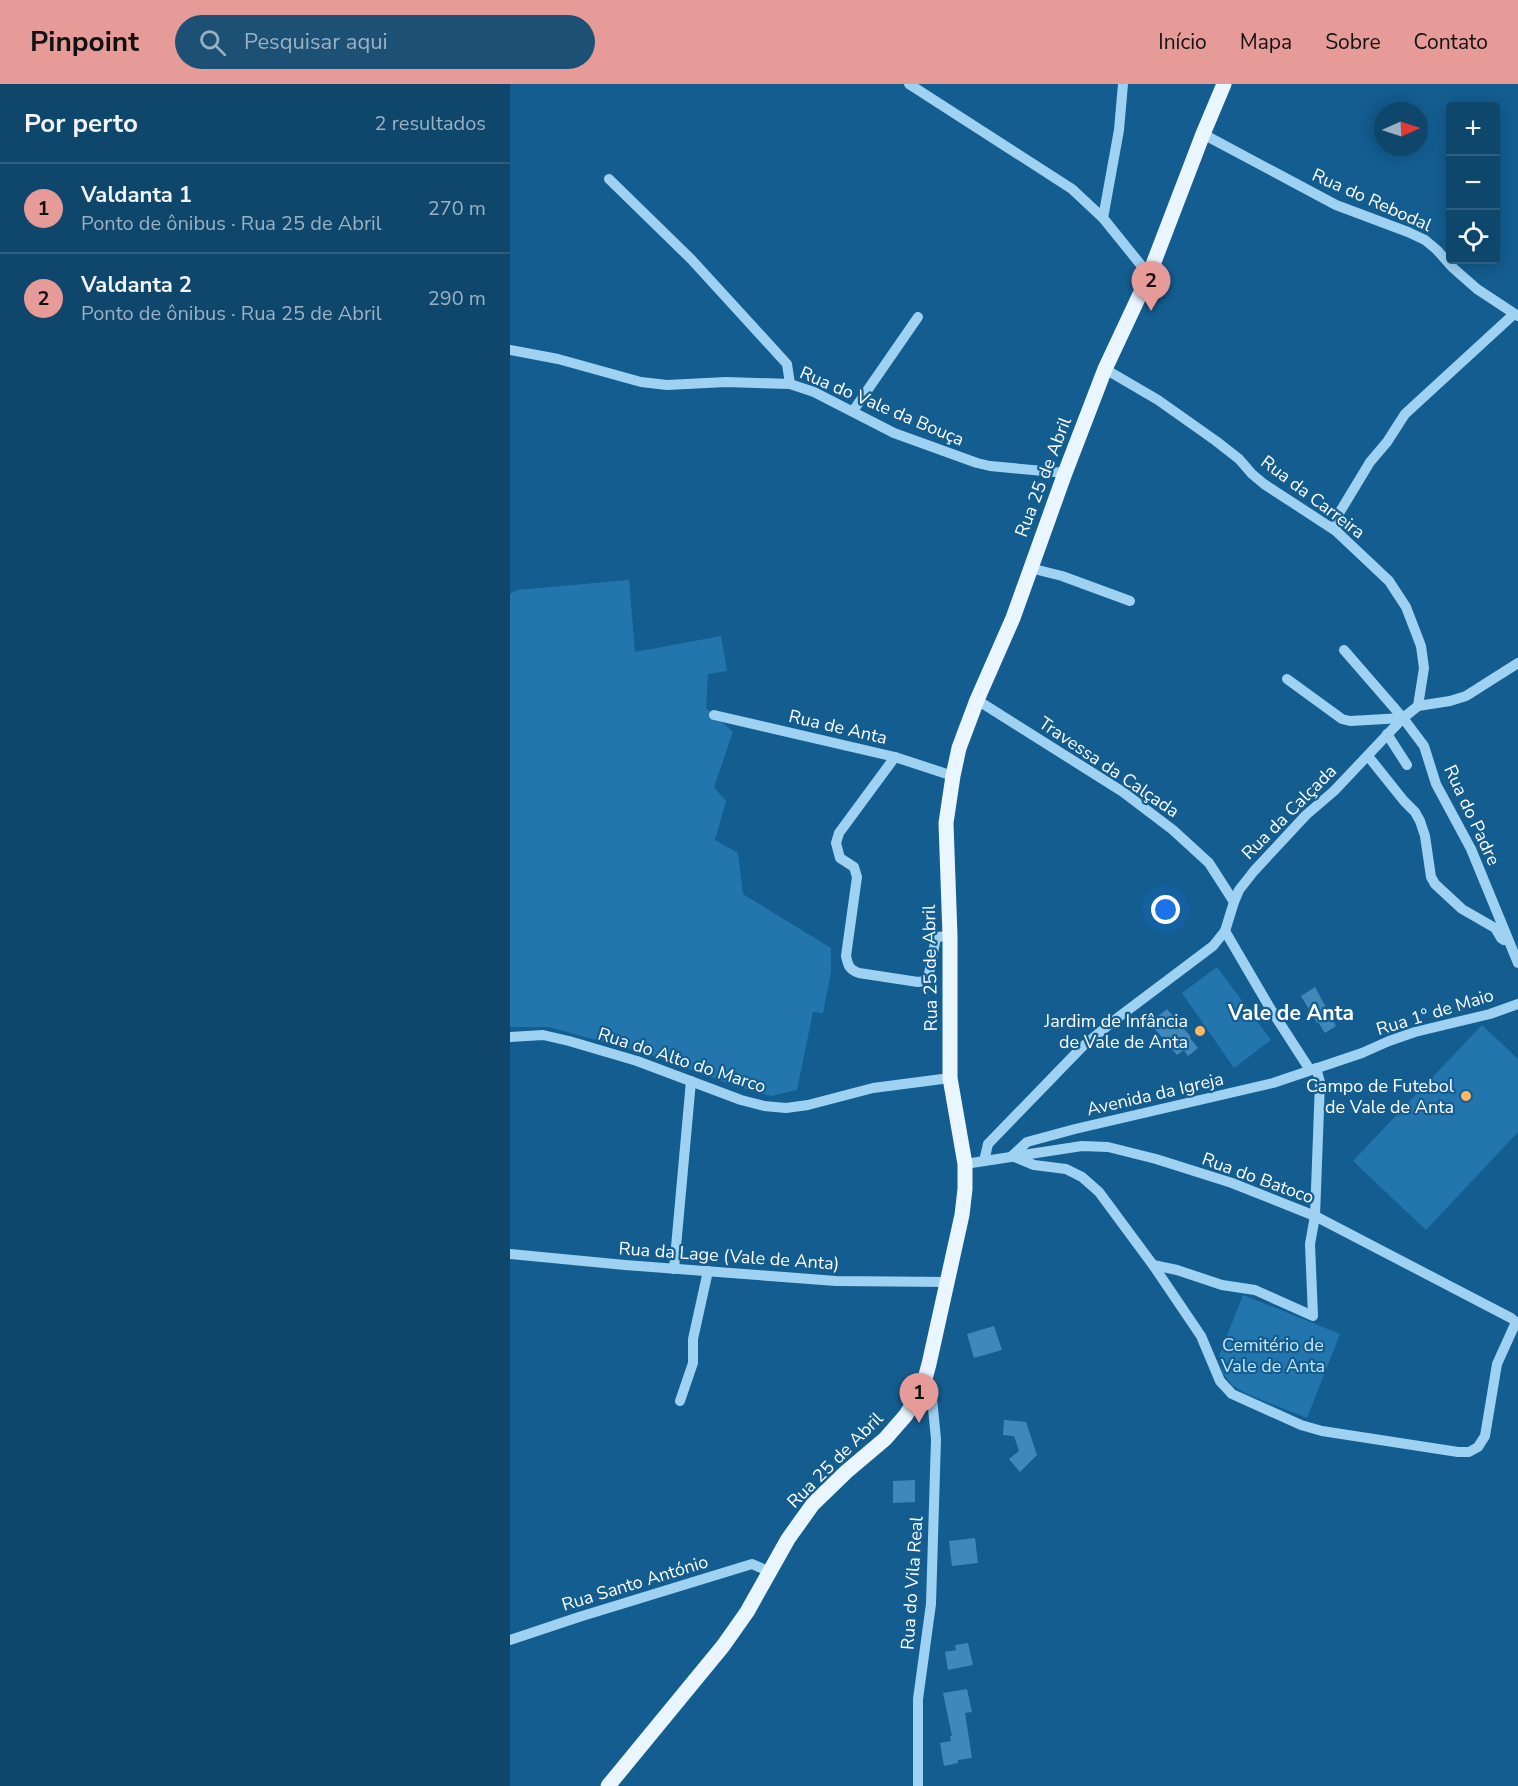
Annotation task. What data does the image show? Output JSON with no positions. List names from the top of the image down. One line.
{"streets":{"main road":["Rua 25 de Abril"],"street":["Rua do Rebodal","Rua do Vale da Bouça","Rua da Carreira","Rua de Anta","Travessa da Calçada","Rua da Calçada","Rua do Padre","Rua 1º de Maio","Rua do Alto do Marco","Avenida da Igreja","Rua do Batoco","Rua da Lage (Vale de Anta)","Rua Santo António","Rua do Vila Real"]},"crossings":[["Rua do Rebodal","Rua 25 de Abril"],["Rua do Vale da Bouça","Rua 25 de Abril"],["Rua 25 de Abril","Rua da Carreira"],["Rua 25 de Abril","Rua de Anta"],["Rua 25 de Abril","Travessa da Calçada"],["Rua 25 de Abril","Rua do Alto do Marco"],["Rua 25 de Abril","Rua do Batoco"],["Rua 25 de Abril","Rua da Lage (Vale de Anta)"],["Rua 25 de Abril","Rua Santo António"],["Rua 25 de Abril","Rua do Vila Real"],["Rua da Carreira","Rua da Calçada"],["Travessa da Calçada","Rua da Calçada"],["Rua da Calçada","Rua do Padre"],["Rua da Calçada","Rua do Batoco"],["Rua 1º de Maio","Avenida da Igreja"],["Avenida da Igreja","Rua do Batoco"]],"districts":["Vale de Anta"],"parks":["Cemitério de Vale de Anta"],"places":["Jardim de Infância de Vale de Anta","Campo de Futebol de Vale de Anta"],"north":"right","page":{"header":"Pinpoint","search":"Pesquisar aqui","nav":["Início","Mapa","Sobre","Contato"],"heading":["Por perto","2 resultados"],"map_buttons":["+","−"],"list":[{"mark":"1","name":"Valdanta 1","note":"Ponto de ônibus · Rua 25 de Abril","value":"270 m"},{"mark":"2","name":"Valdanta 2","note":"Ponto de ônibus · Rua 25 de Abril","value":"290 m"}],"pins":["2","1"]}}
